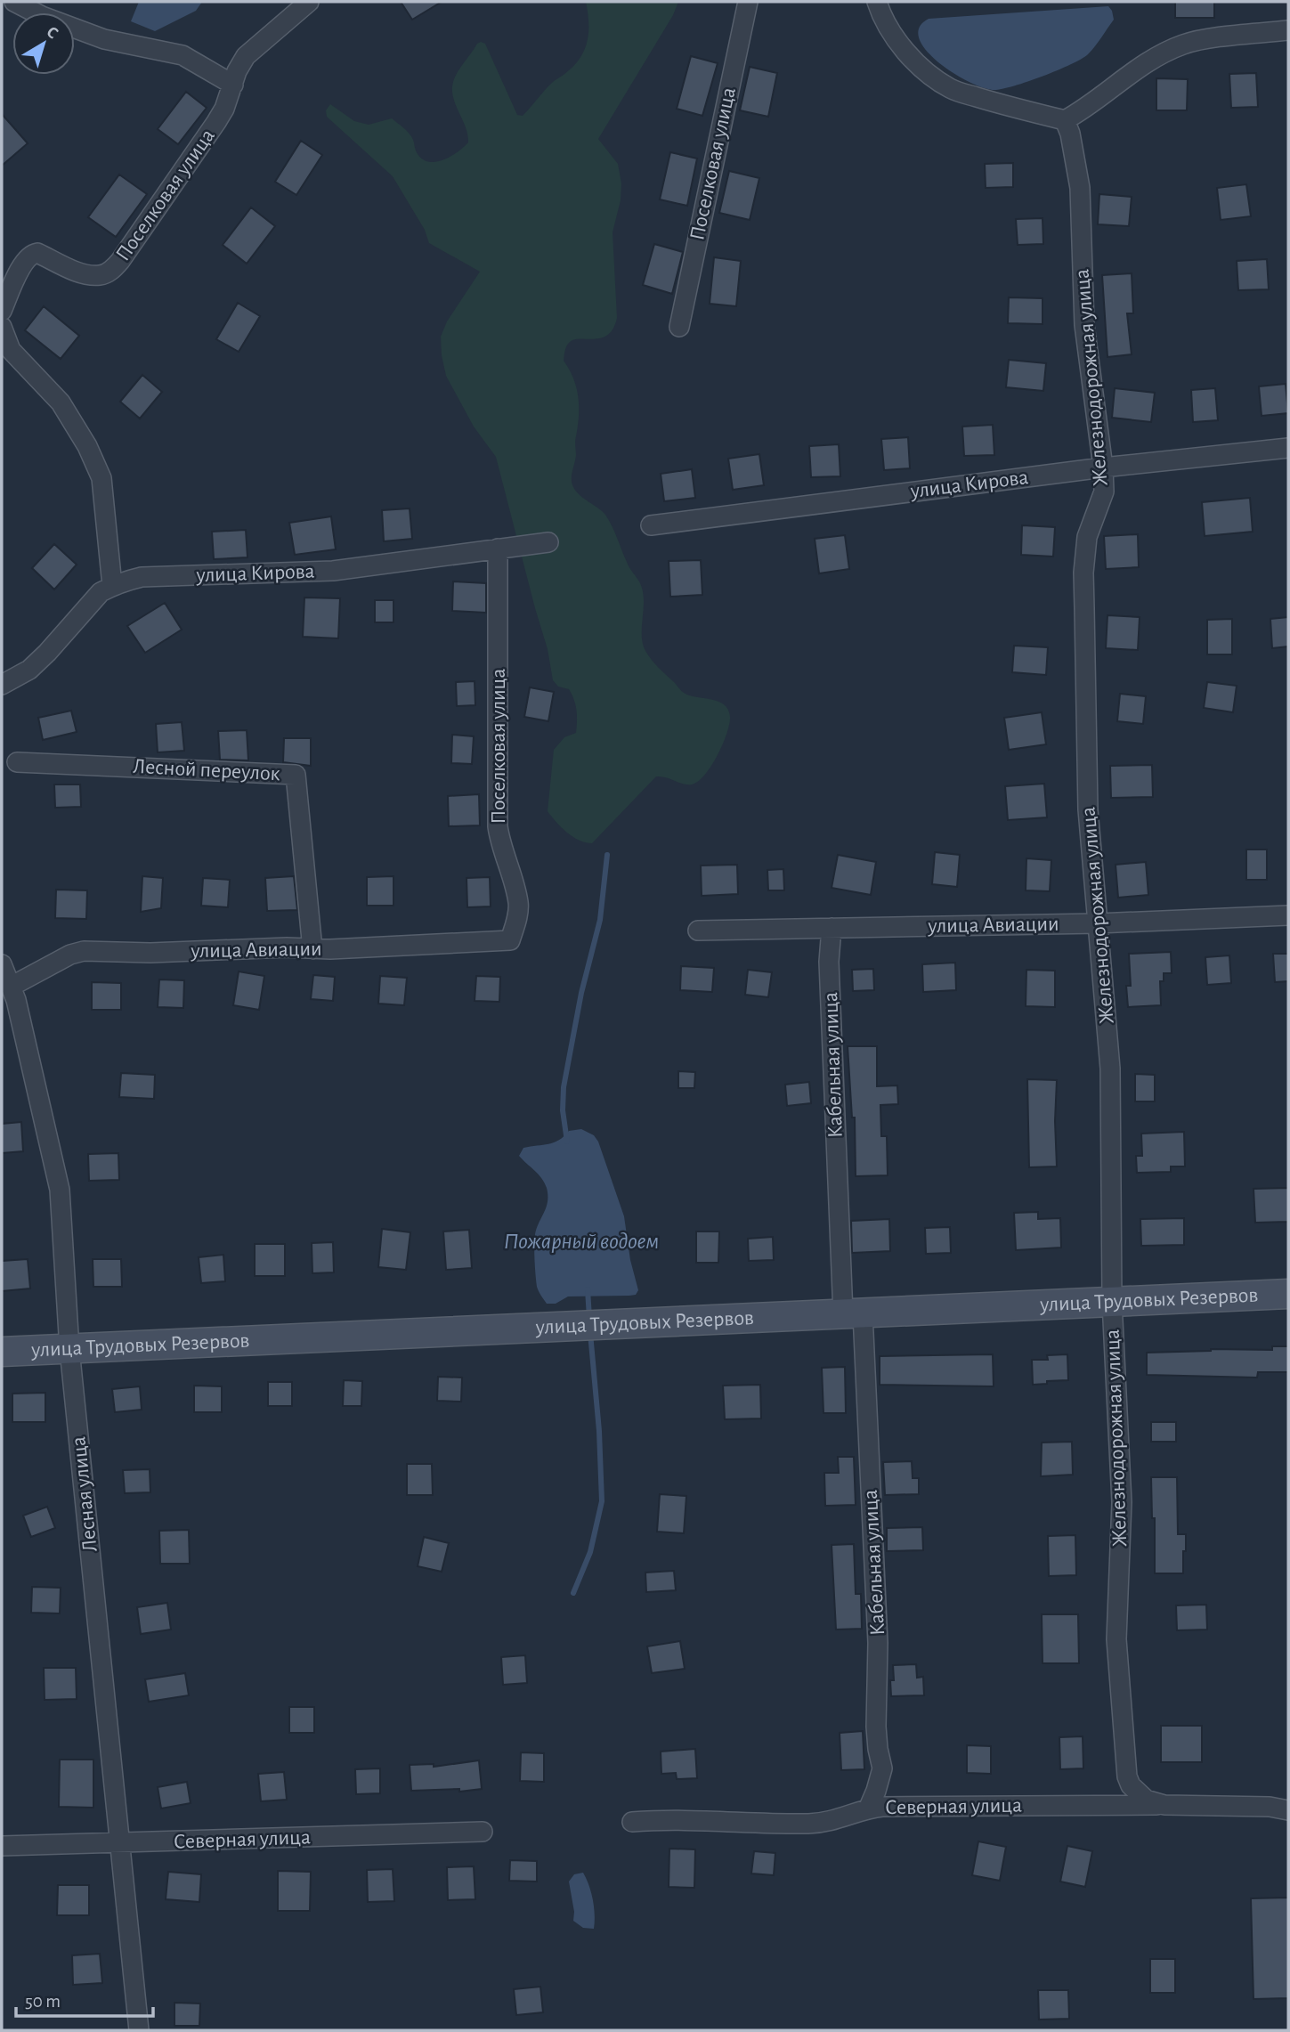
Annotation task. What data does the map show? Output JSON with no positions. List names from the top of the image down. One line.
{"streets":{"main road":["улица Трудовых Резервов"],"street":["Поселковая улица","Железнодорожная улица","улица Кирова","Лесной переулок","улица Авиации","Кабельная улица","Лесная улица","Северная улица"]},"crossings":[["Поселковая улица","улица Кирова"],["Поселковая улица","улица Авиации"],["Железнодорожная улица","улица Кирова"],["Железнодорожная улица","улица Авиации"],["Железнодорожная улица","улица Трудовых Резервов"],["Железнодорожная улица","Северная улица"],["Лесной переулок","улица Авиации"],["улица Авиации","Кабельная улица"],["улица Авиации","Лесная улица"],["Кабельная улица","улица Трудовых Резервов"],["Кабельная улица","Северная улица"],["улица Трудовых Резервов","Лесная улица"],["Лесная улица","Северная улица"]],"water":["Пожарный водоем"],"scale_bar":"50 m","north":"top right"}
